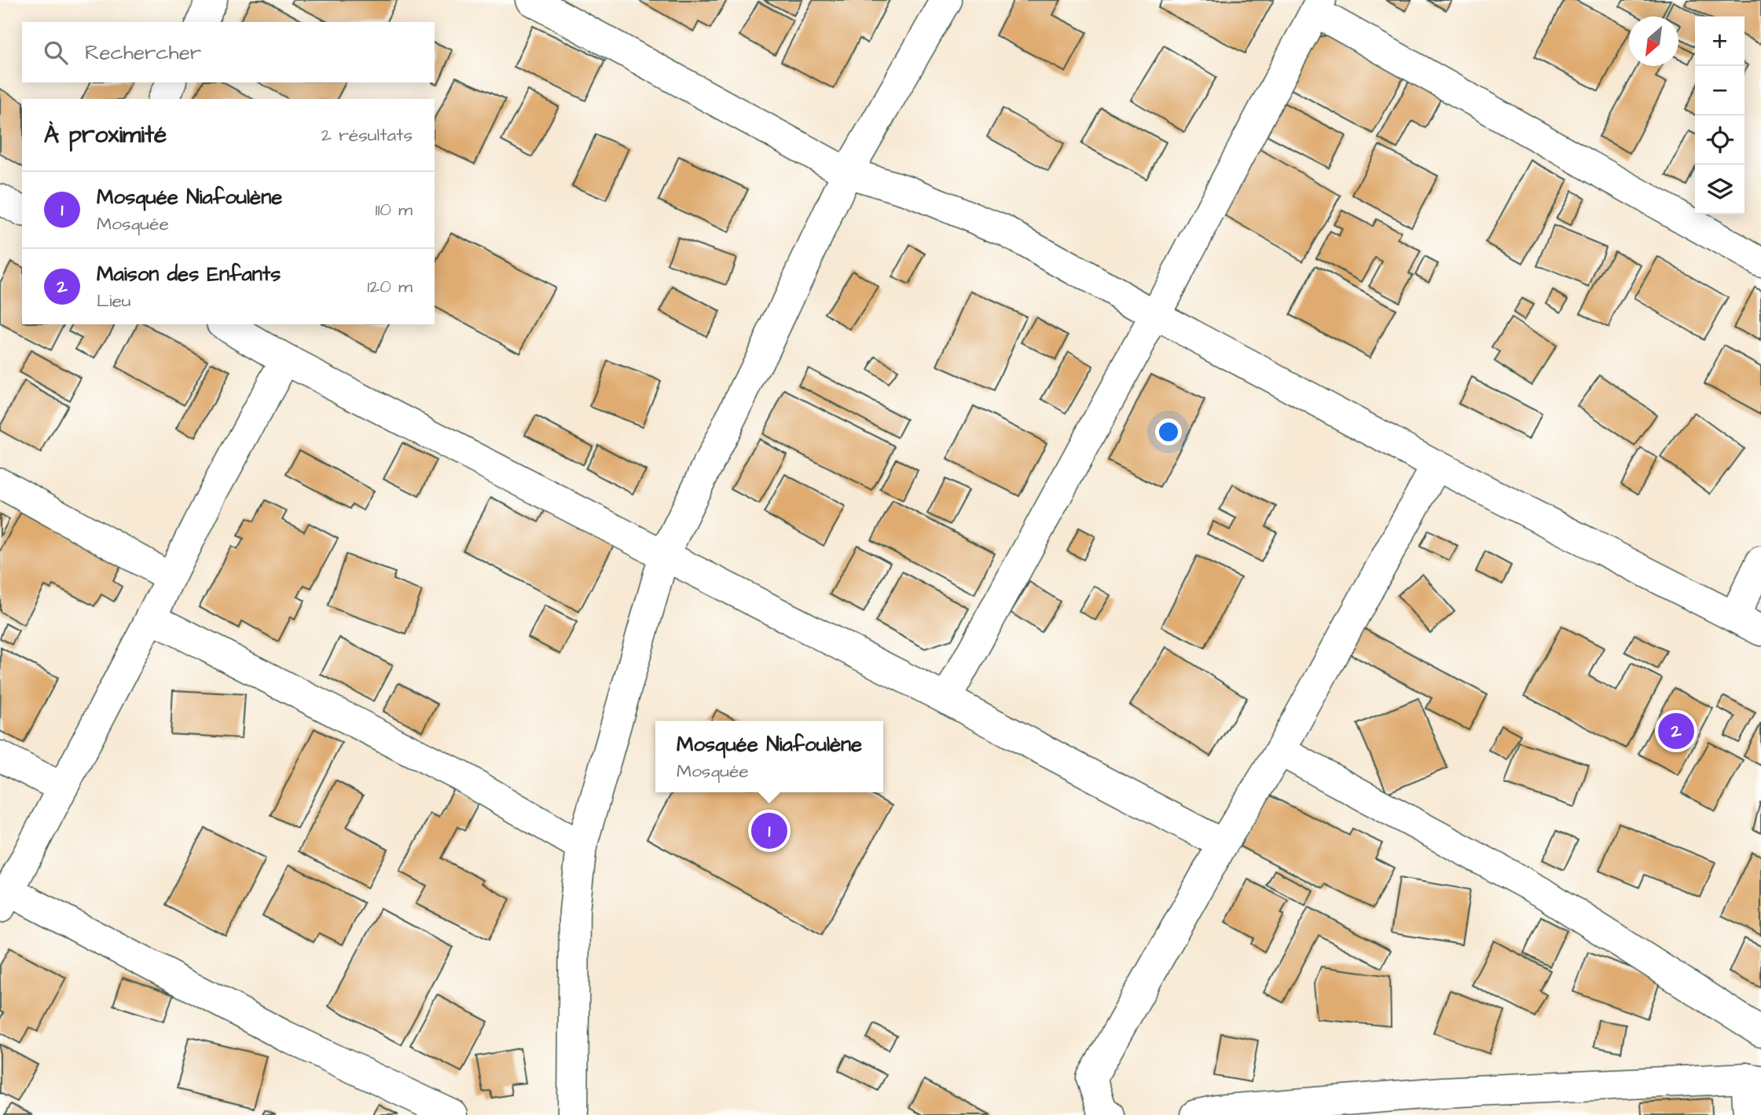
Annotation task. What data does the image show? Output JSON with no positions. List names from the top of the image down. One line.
{"north":"bottom left","page":{"map_buttons":["+","−"],"search":"Rechercher","heading":["À proximité","2 résultats"],"list":[{"mark":"1","name":"Mosquée Niafoulène","note":"Mosquée","value":"110 m"},{"mark":"2","name":"Maison des Enfants","note":"Lieu","value":"120 m"}],"pins":["2","1"],"popup":["Mosquée Niafoulène","Mosquée"]}}
